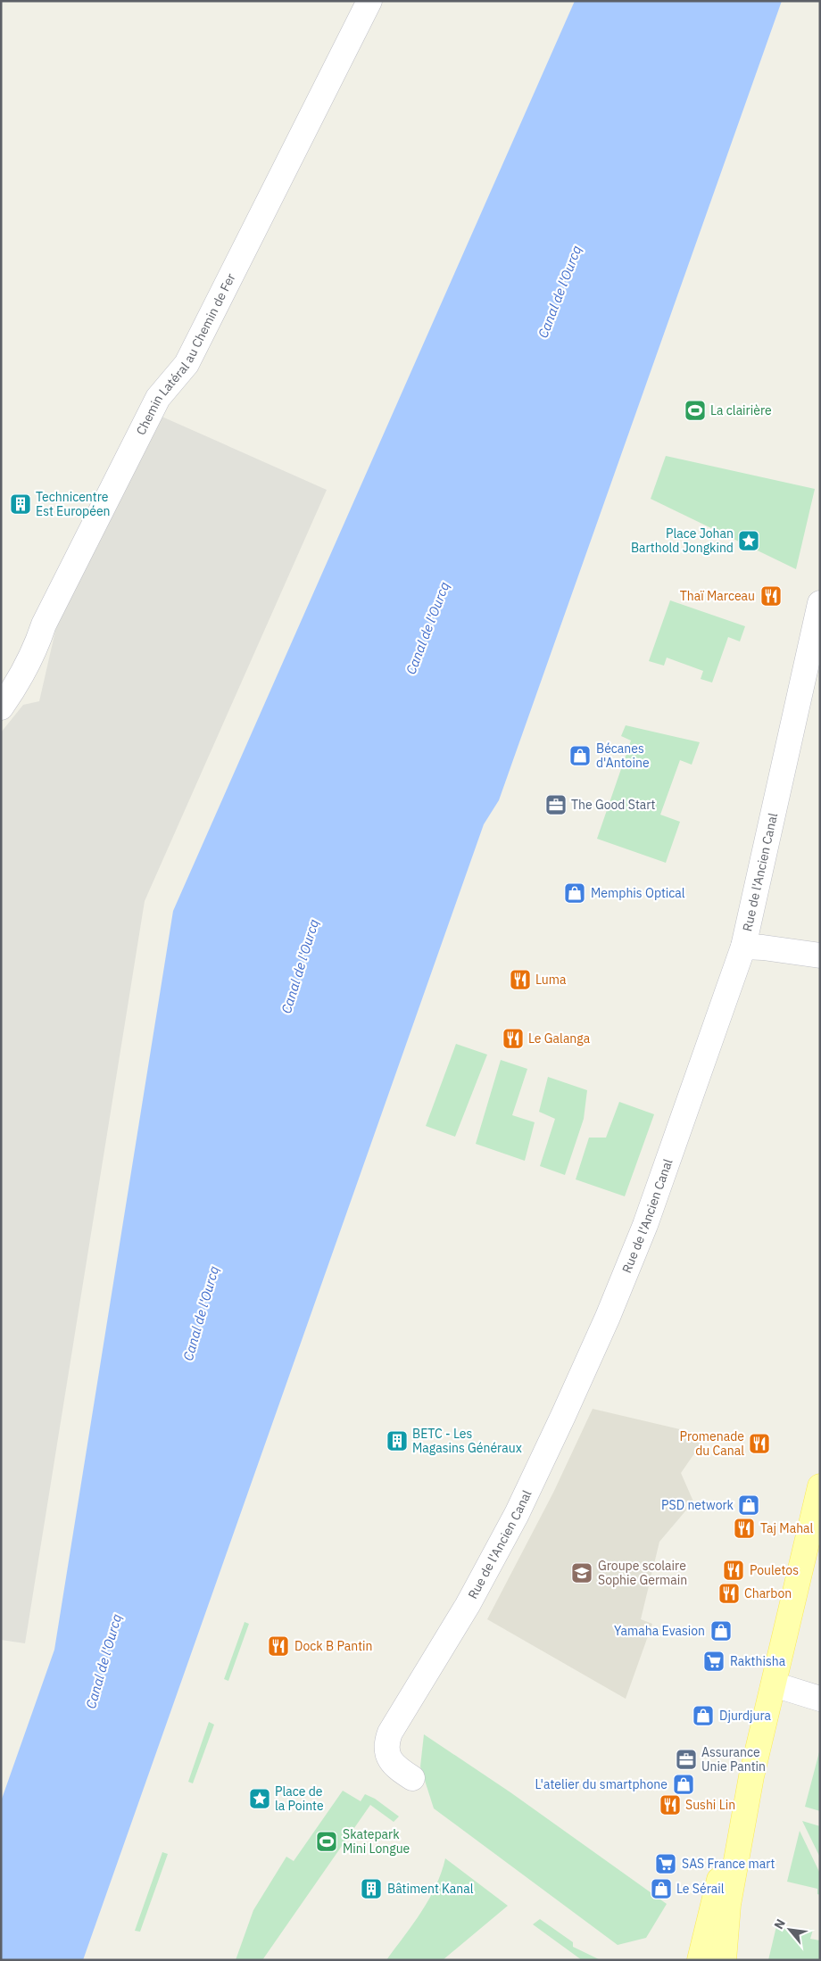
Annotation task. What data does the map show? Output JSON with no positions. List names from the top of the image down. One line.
{"streets":{"street":["Chemin Latéral au Chemin de Fer","Rue de l'Ancien Canal"]},"water":["Canal de l'Ourcq"],"places":{"sports":["La clairière","Skatepark Mini Longue"],"building":["Technicentre Est Européen","BETC - Les Magasins Généraux","Bâtiment Kanal"],"place":["Place Johan Barthold Jongkind","Place de la Pointe"],"restaurant":["Thaï Marceau","Luma","Le Galanga","Promenade du Canal","Taj Mahal","Pouletos","Charbon","Dock B Pantin","Sushi Lin"],"shop":["Bécanes d'Antoine","Memphis Optical","PSD network","Yamaha Evasion","Djurdjura","L'atelier du smartphone","Le Sérail"],"office":["The Good Start","Assurance Unie Pantin"],"school or university":["Groupe scolaire Sophie Germain"],"supermarket":["Rakthisha","SAS France mart"]},"north":"top left"}
